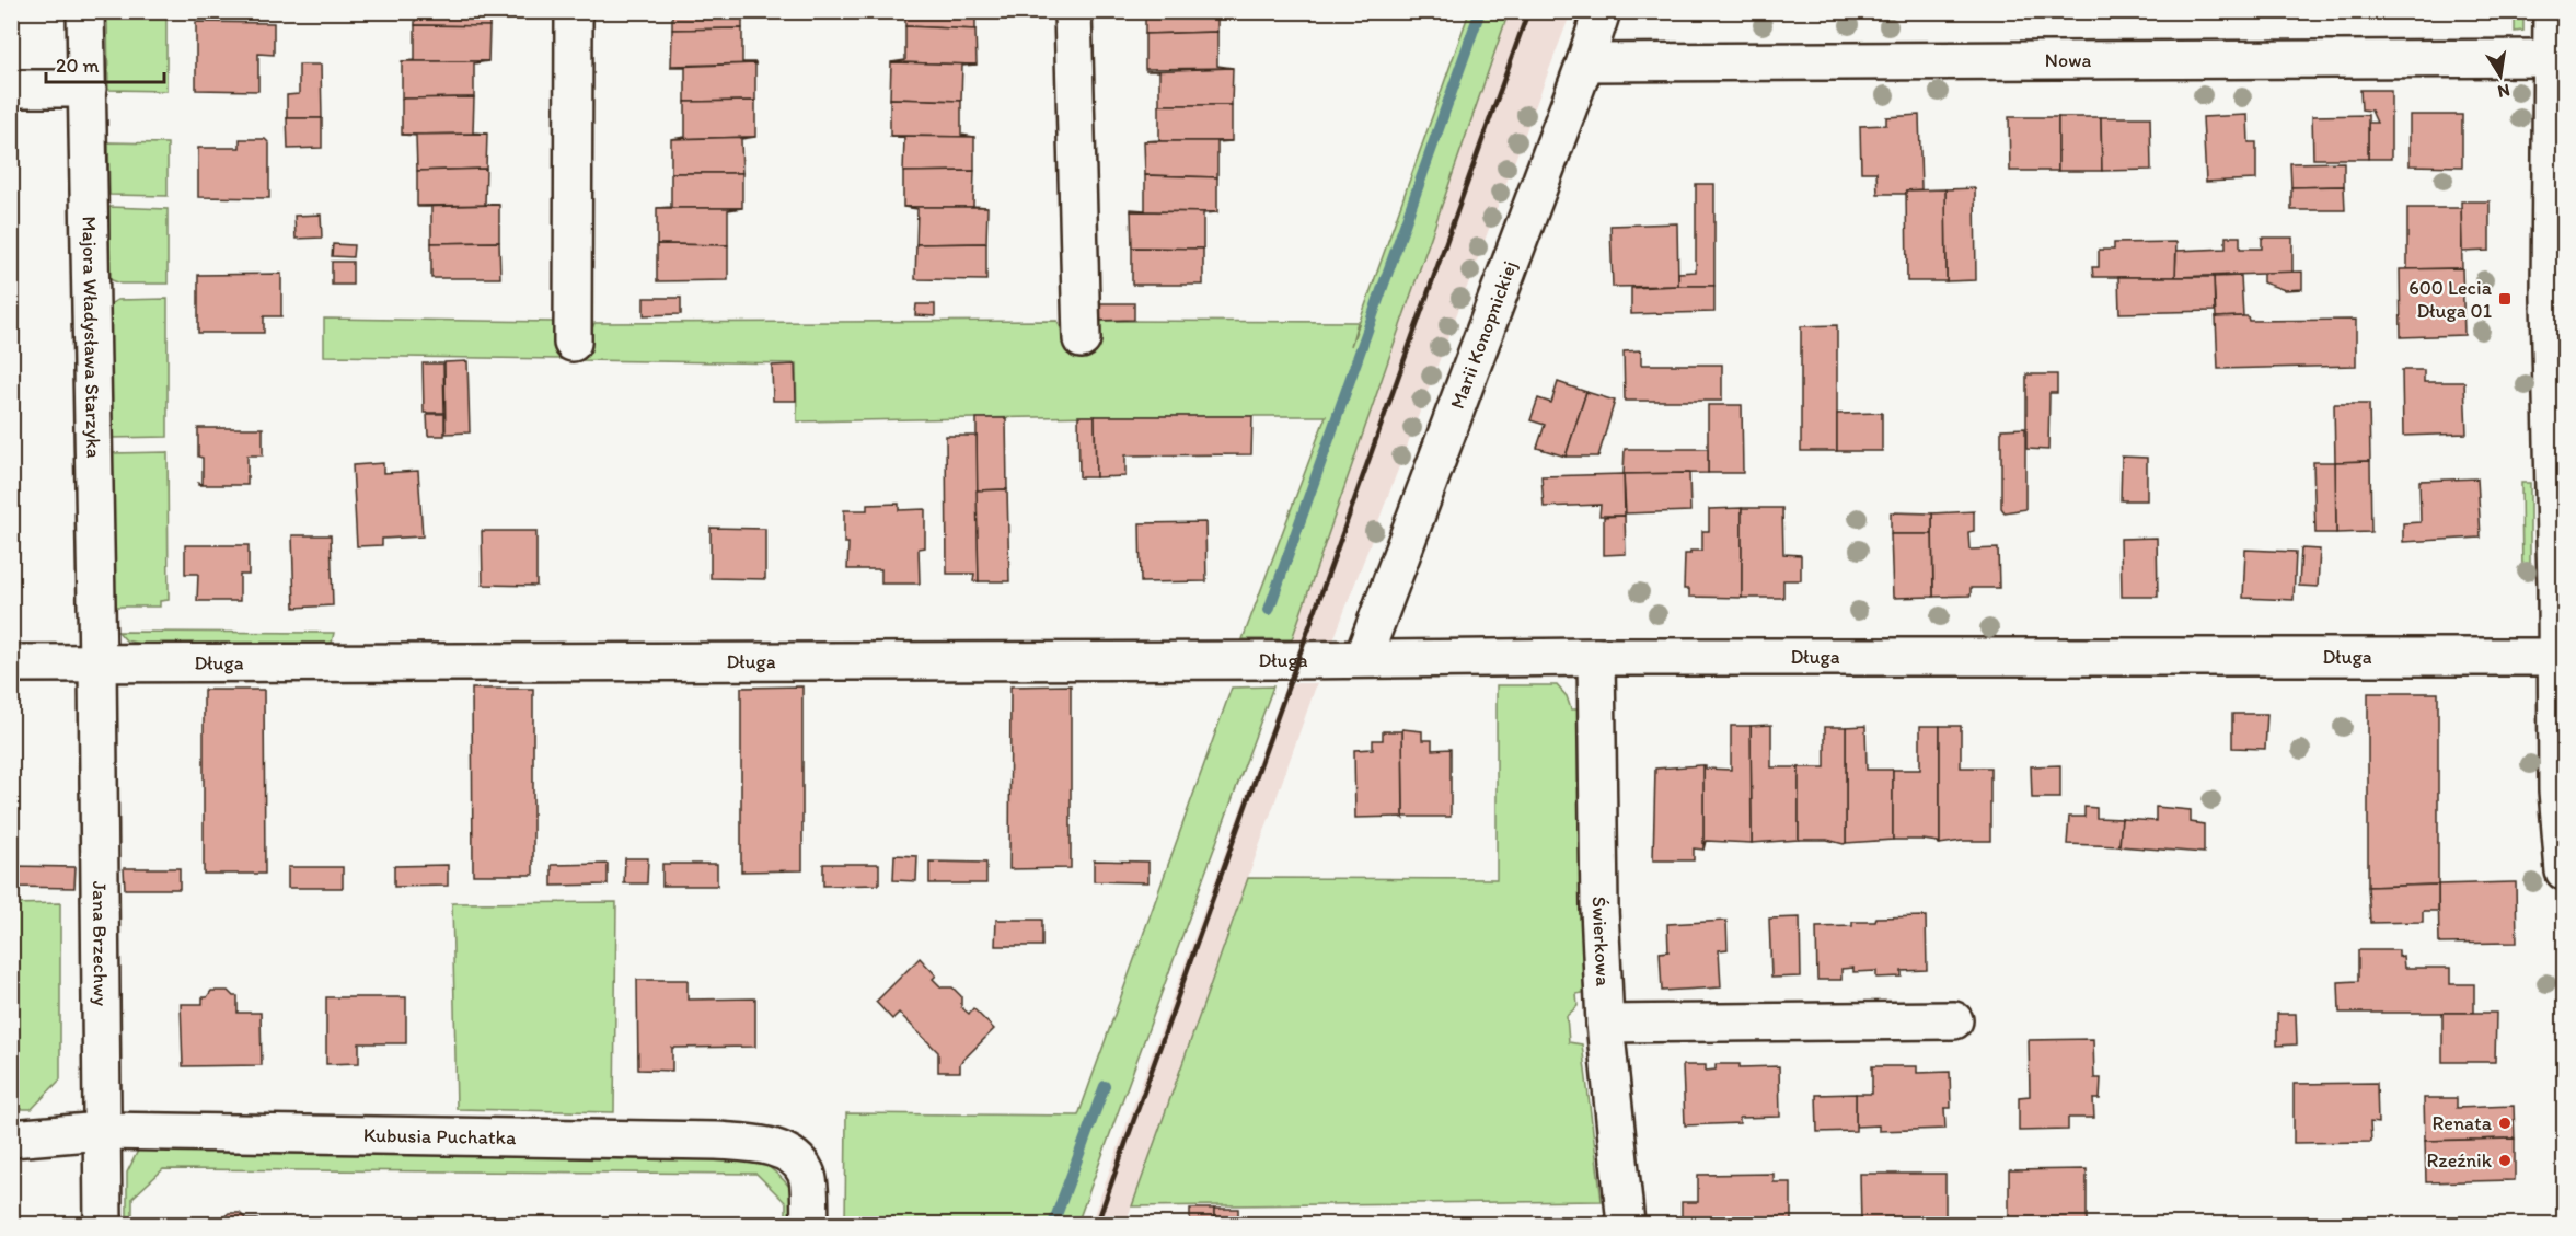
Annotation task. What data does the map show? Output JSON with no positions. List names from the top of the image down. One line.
{"streets":{"street":["Nowa","Marii Konopnickiej","Majora Władysława Starzyka","Długa","Świerkowa","Jana Brzechwy","Kubusia Puchatka"]},"crossings":[["Nowa","Marii Konopnickiej"],["Marii Konopnickiej","Długa"],["Majora Władysława Starzyka","Długa"],["Majora Władysława Starzyka","Jana Brzechwy"],["Długa","Świerkowa"],["Długa","Jana Brzechwy"],["Jana Brzechwy","Kubusia Puchatka"]],"places":{"transit":["600 Lecia Długa 01"],"other":["Renata","Rzeźnik"]},"scale_bar":"20 m","north":"bottom"}
